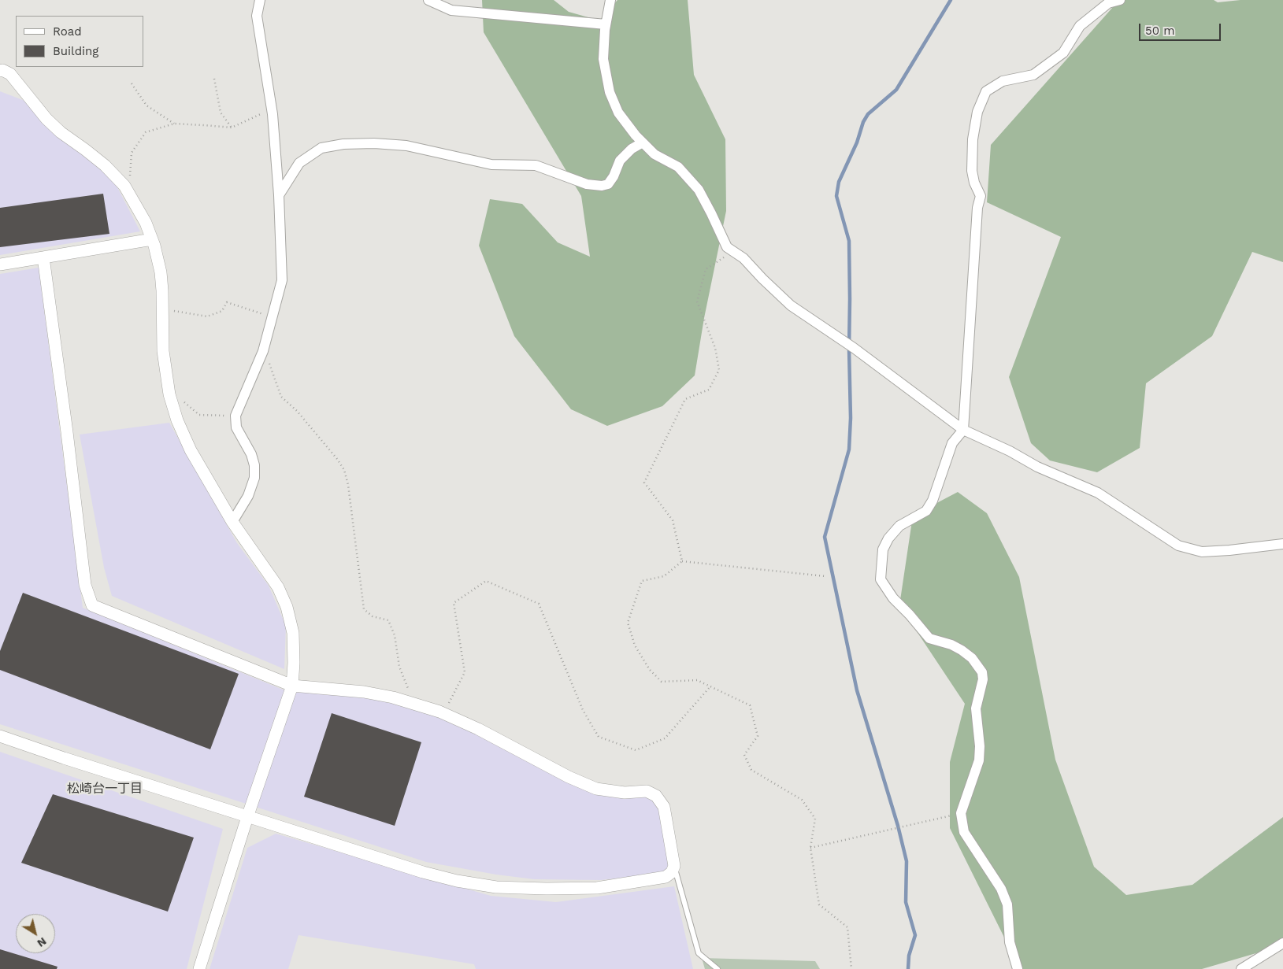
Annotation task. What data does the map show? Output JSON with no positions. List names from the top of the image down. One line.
{"districts":["松崎台一丁目"],"legend":["Road","Building"],"scale_bar":"50 m","north":"bottom right"}
